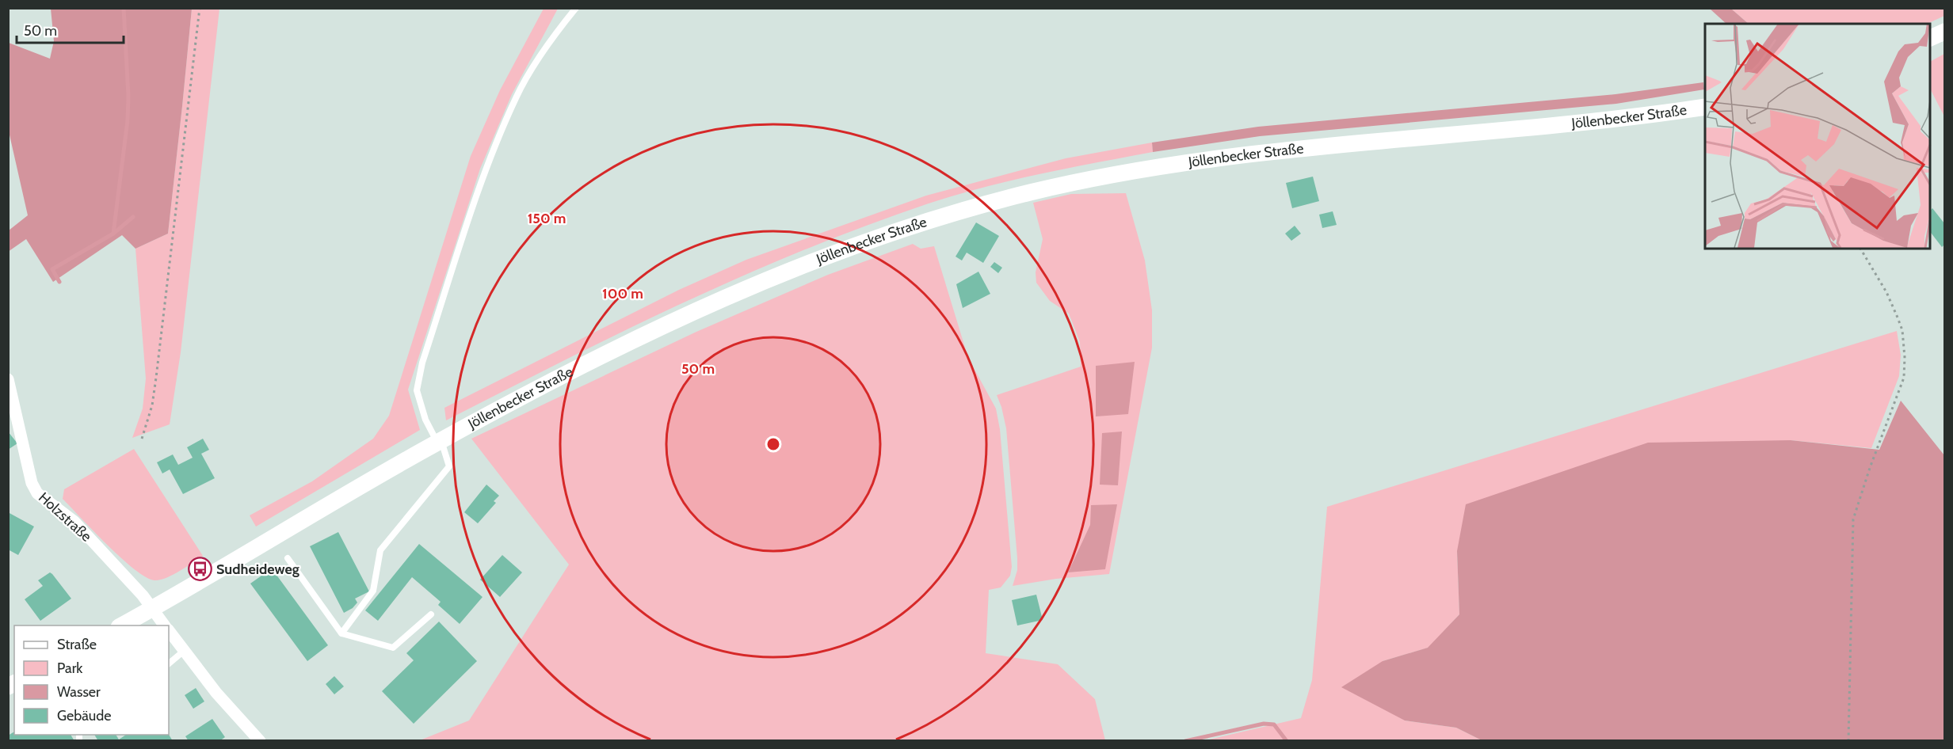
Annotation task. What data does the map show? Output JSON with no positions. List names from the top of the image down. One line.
{"streets":{"street":["Jöllenbecker Straße","Holzstraße"]},"crossings":[["Jöllenbecker Straße","Holzstraße"]],"places":{"bus stop":["Sudheideweg"]},"legend":["Straße","Park","Wasser","Gebäude"],"scale_bar":"50 m","rings":["150 m","100 m","50 m"]}
